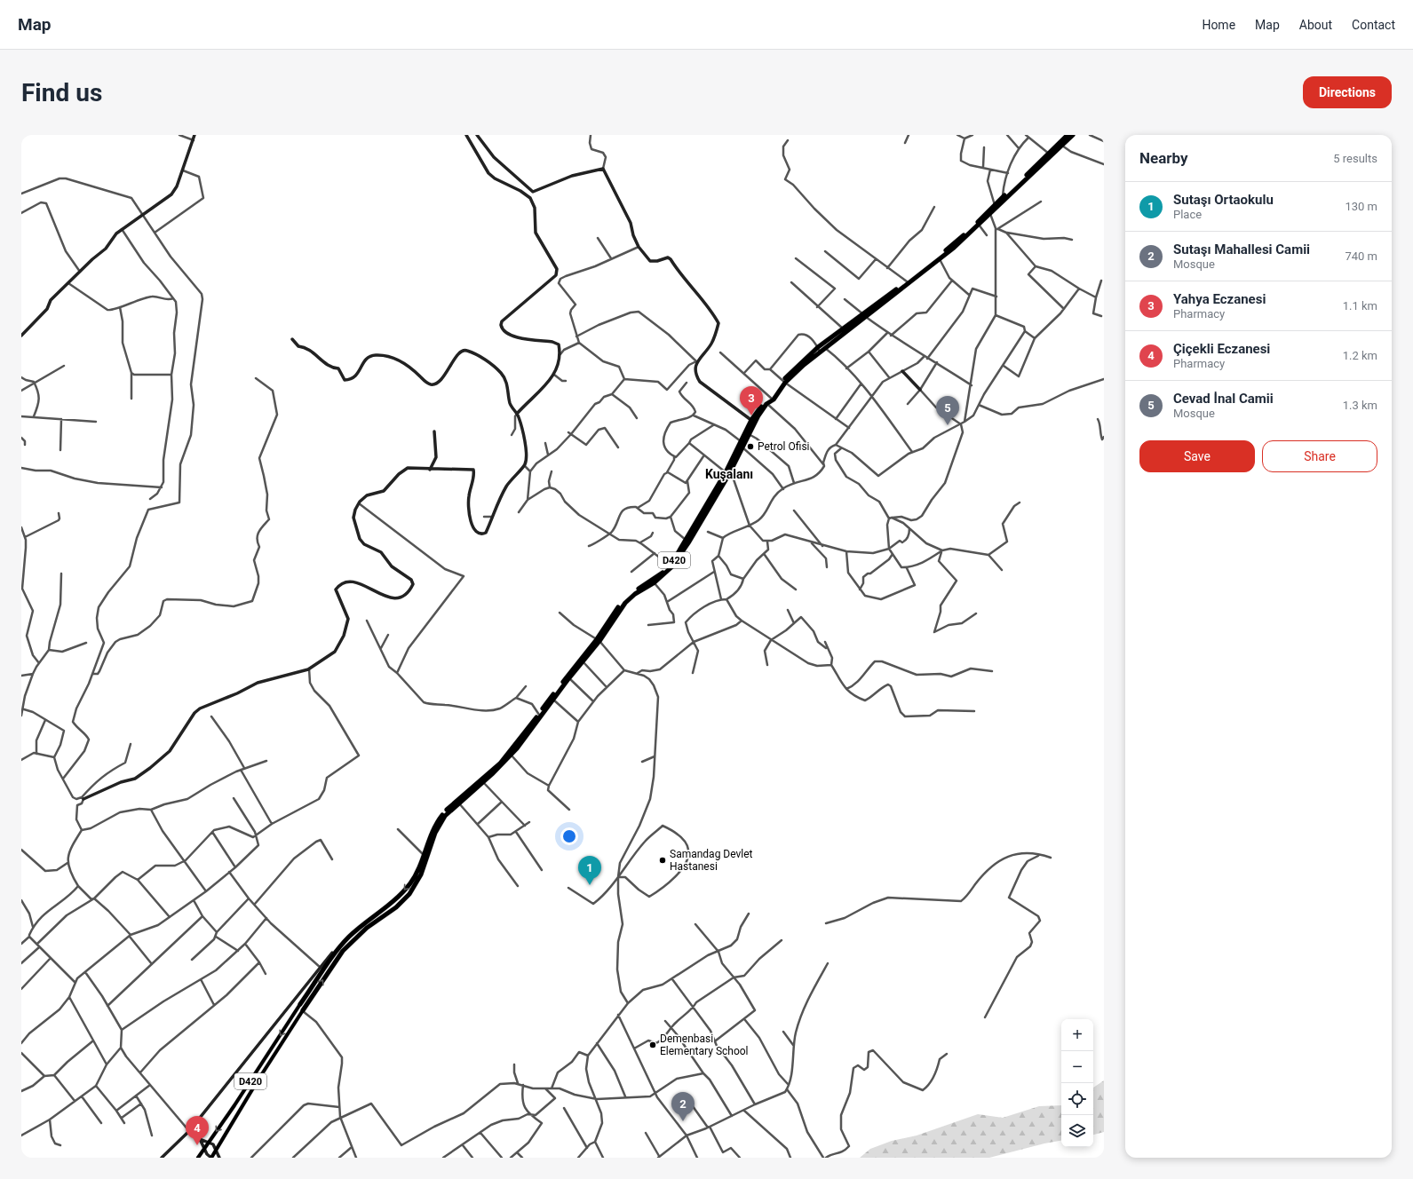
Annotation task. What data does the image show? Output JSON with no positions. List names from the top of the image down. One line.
{"streets":{"highway":["D420"]},"districts":["Kuşalanı"],"places":["Petrol Ofisi","Samandag Devlet Hastanesi","Demenbasi Elementary School"],"page":{"header":"Map","nav":["Home","Map","About","Contact"],"buttons":["Directions",["Save","Share"]],"title":"Find us","heading":["Nearby","5 results"],"list":[{"mark":"1","name":"Sutaşı Ortaokulu","note":"Place","value":"130 m"},{"mark":"2","name":"Sutaşı Mahallesi Camii","note":"Mosque","value":"740 m"},{"mark":"3","name":"Yahya Eczanesi","note":"Pharmacy","value":"1.1 km"},{"mark":"4","name":"Çiçekli Eczanesi","note":"Pharmacy","value":"1.2 km"},{"mark":"5","name":"Cevad İnal Camii","note":"Mosque","value":"1.3 km"}],"pins":["3","5","1","2","4"],"map_buttons":["+","−"]}}
